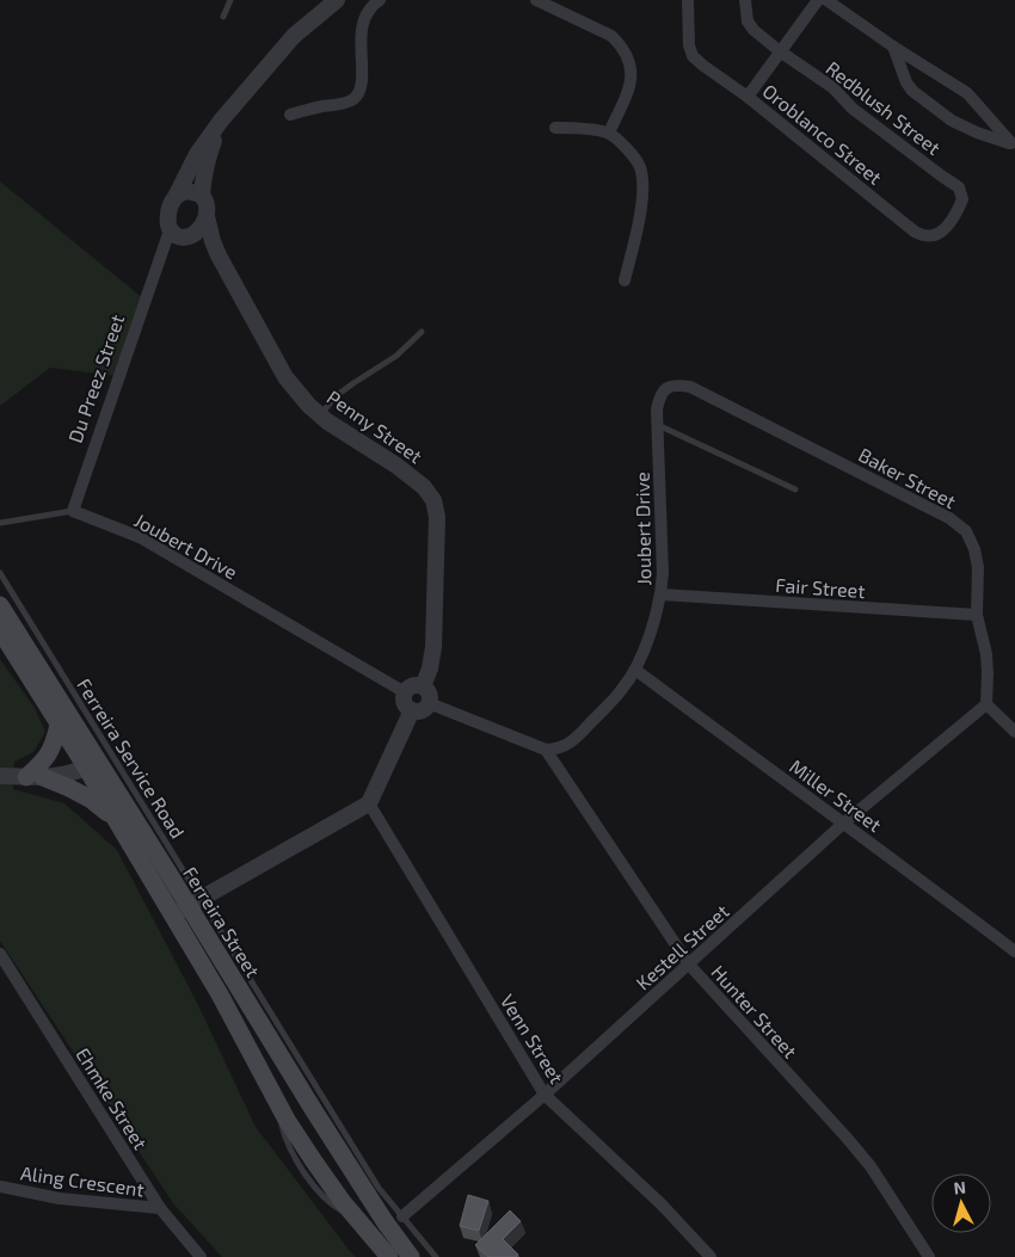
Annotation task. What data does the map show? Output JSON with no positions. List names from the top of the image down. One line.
{"streets":{"main road":["Ferreira Street"],"street":["Redblush Street","Oroblanco Street","Du Preez Street","Penny Street","Baker Street","Joubert Drive","Fair Street","Miller Street","Kestell Street","Hunter Street","Venn Street","Ehmke Street","Aling Crescent"],"lane":["Ferreira Service Road"]},"crossings":[["Redblush Street","Oroblanco Street"],["Du Preez Street","Penny Street"],["Du Preez Street","Joubert Drive"],["Penny Street","Joubert Drive"],["Baker Street","Joubert Drive"],["Baker Street","Fair Street"],["Baker Street","Kestell Street"],["Joubert Drive","Fair Street"],["Joubert Drive","Miller Street"],["Joubert Drive","Hunter Street"],["Ferreira Service Road","Ferreira Street"],["Ferreira Service Road","Kestell Street"],["Miller Street","Kestell Street"],["Kestell Street","Hunter Street"],["Kestell Street","Venn Street"],["Ehmke Street","Aling Crescent"]],"north":"top"}
